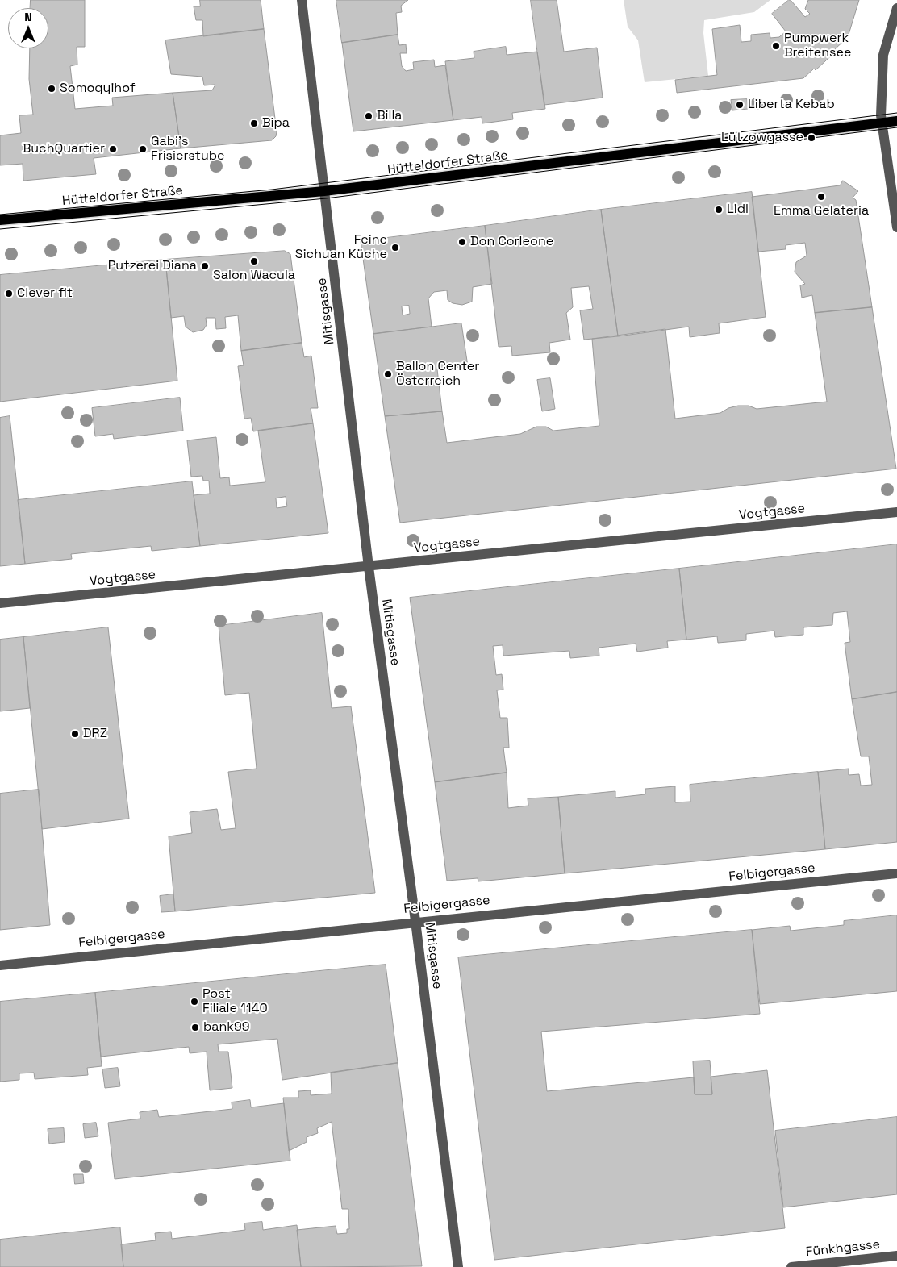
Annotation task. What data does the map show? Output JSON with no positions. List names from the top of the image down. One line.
{"streets":{"main road":["Hütteldorfer Straße"],"street":["Mitisgasse","Vogtgasse","Felbigergasse","Fünkhgasse"]},"crossings":[["Hütteldorfer Straße","Mitisgasse"],["Mitisgasse","Vogtgasse"],["Mitisgasse","Felbigergasse"]],"places":["Pumpwerk Breitensee","Somogyihof","Liberta Kebab","Billa","Bipa","Lützowgasse","BuchQuartier","Gabi's Frisierstube","Emma Gelateria","Lidl","Don Corleone","Feine Sichuan Küche","Salon Wacula","Putzerei Diana","Clever fit","Ballon Center Österreich","DRZ","Post Filiale 1140","bank99"],"north":"top"}
